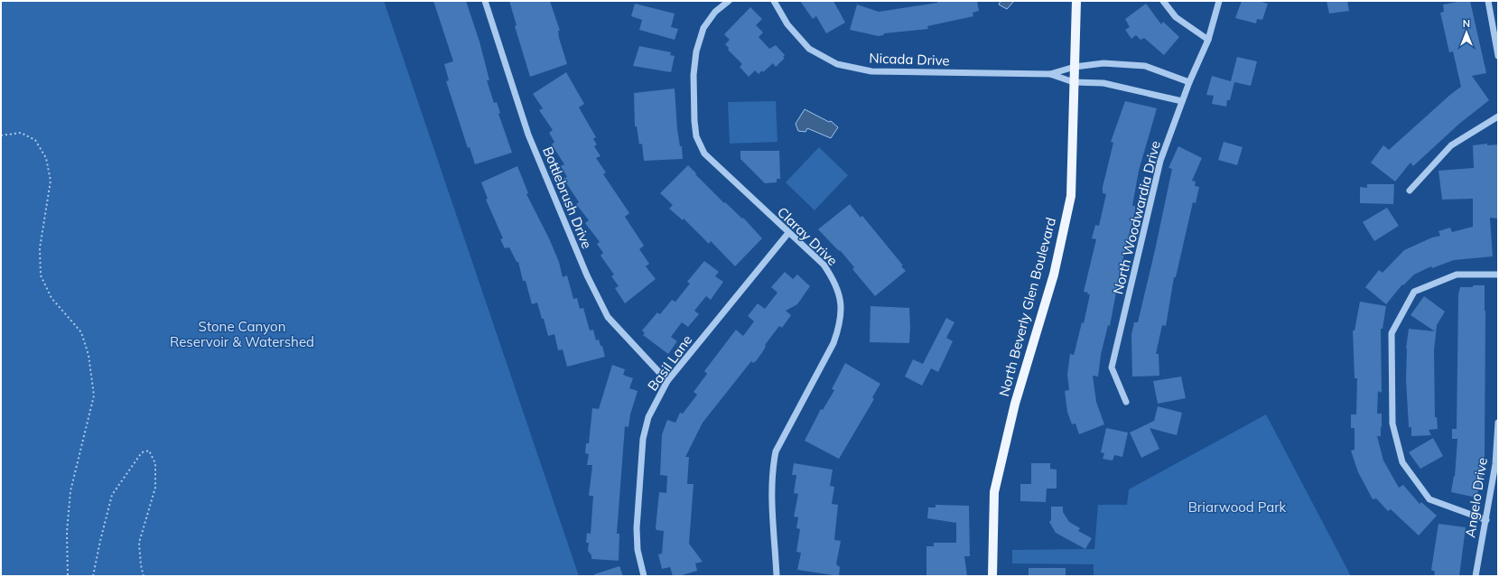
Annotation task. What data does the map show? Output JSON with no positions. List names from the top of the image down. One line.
{"streets":{"main road":["North Beverly Glen Boulevard"],"street":["Nicada Drive","Bottlebrush Drive","North Woodwardia Drive","Claray Drive","Basil Lane","Angelo Drive"]},"crossings":[["Nicada Drive","North Woodwardia Drive"],["Nicada Drive","North Beverly Glen Boulevard"],["Bottlebrush Drive","Basil Lane"],["Claray Drive","Basil Lane"]],"parks":["Stone Canyon Reservoir & Watershed","Briarwood Park"],"north":"top"}
